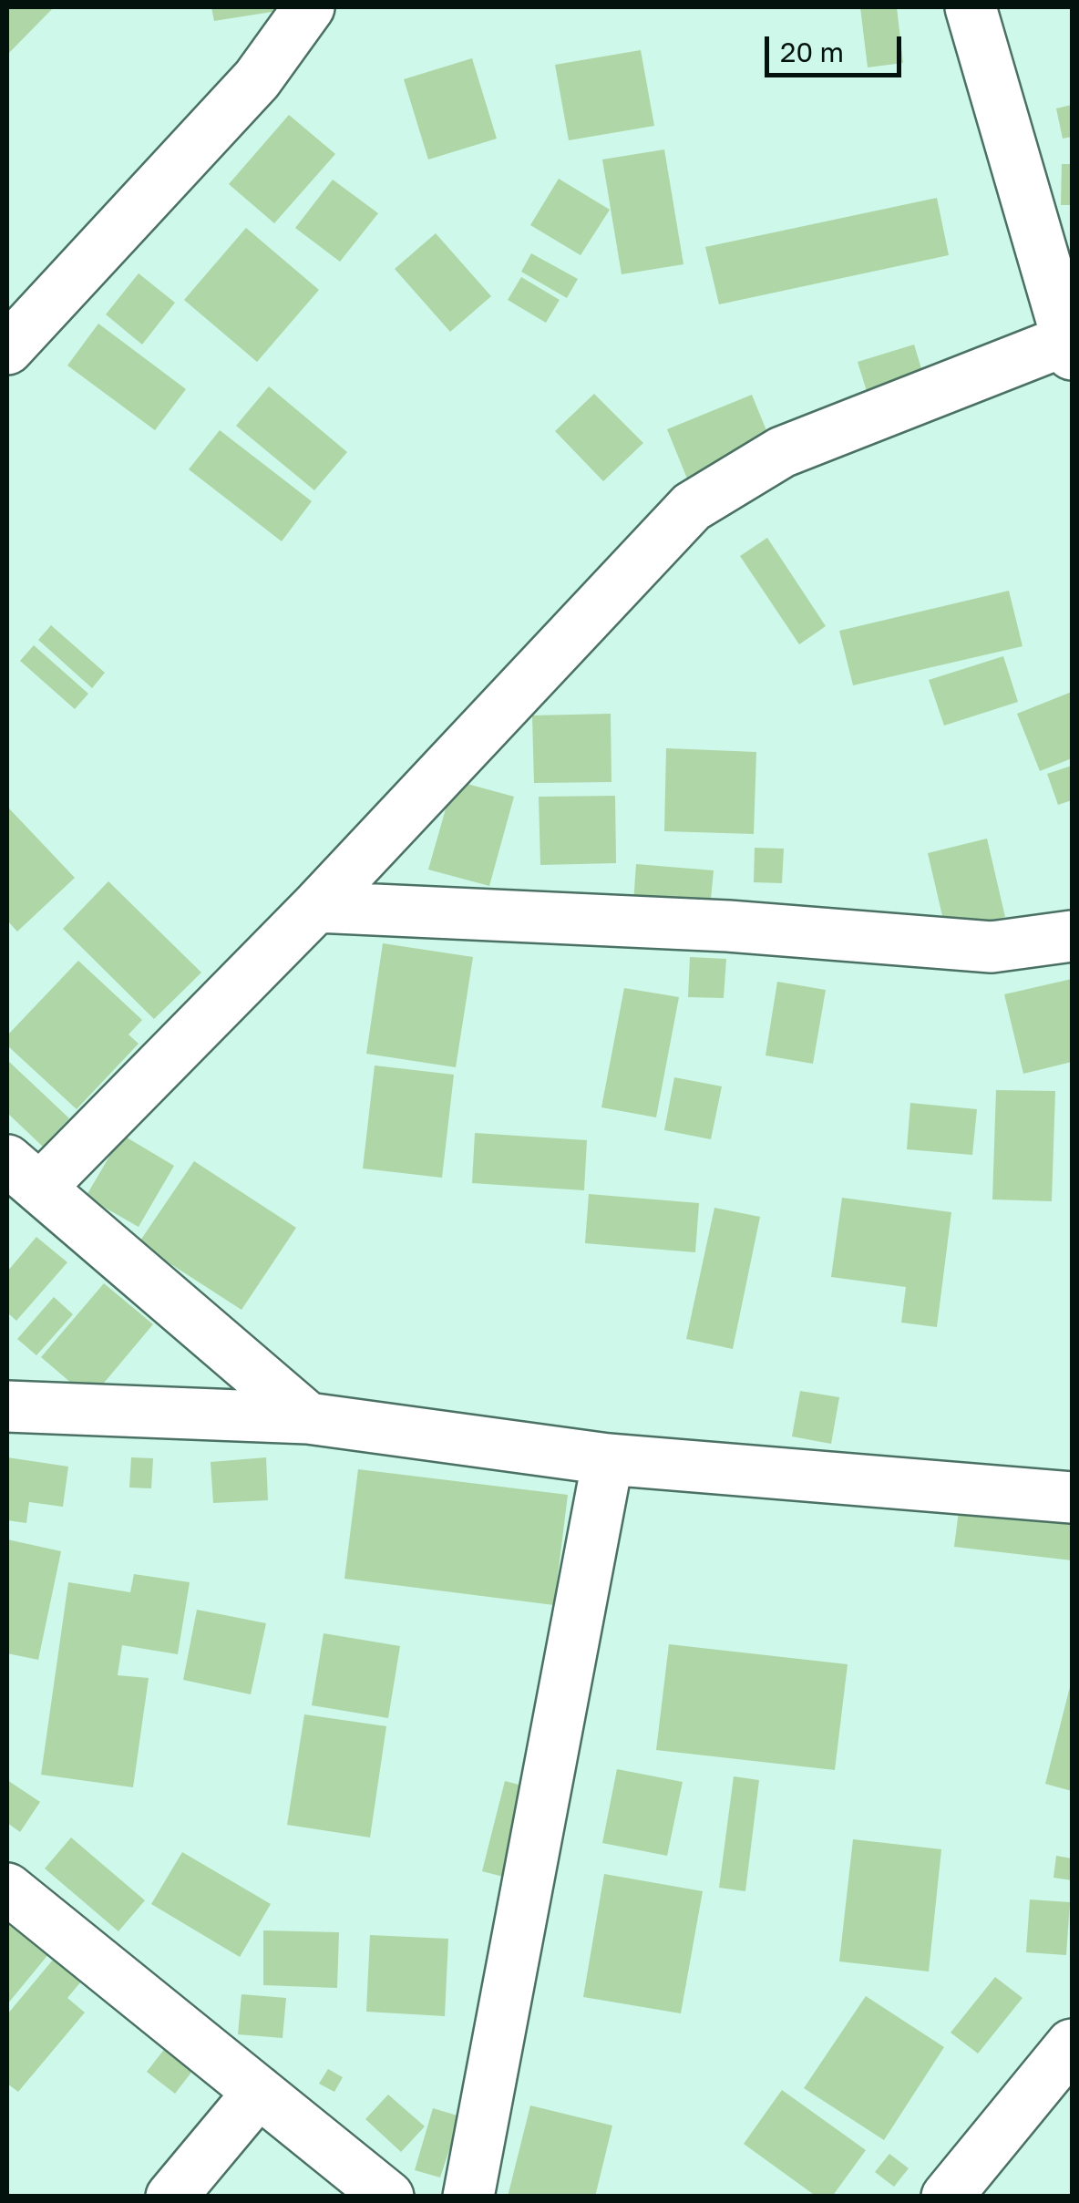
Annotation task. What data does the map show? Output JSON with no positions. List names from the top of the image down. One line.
{"scale_bar":"20 m"}
